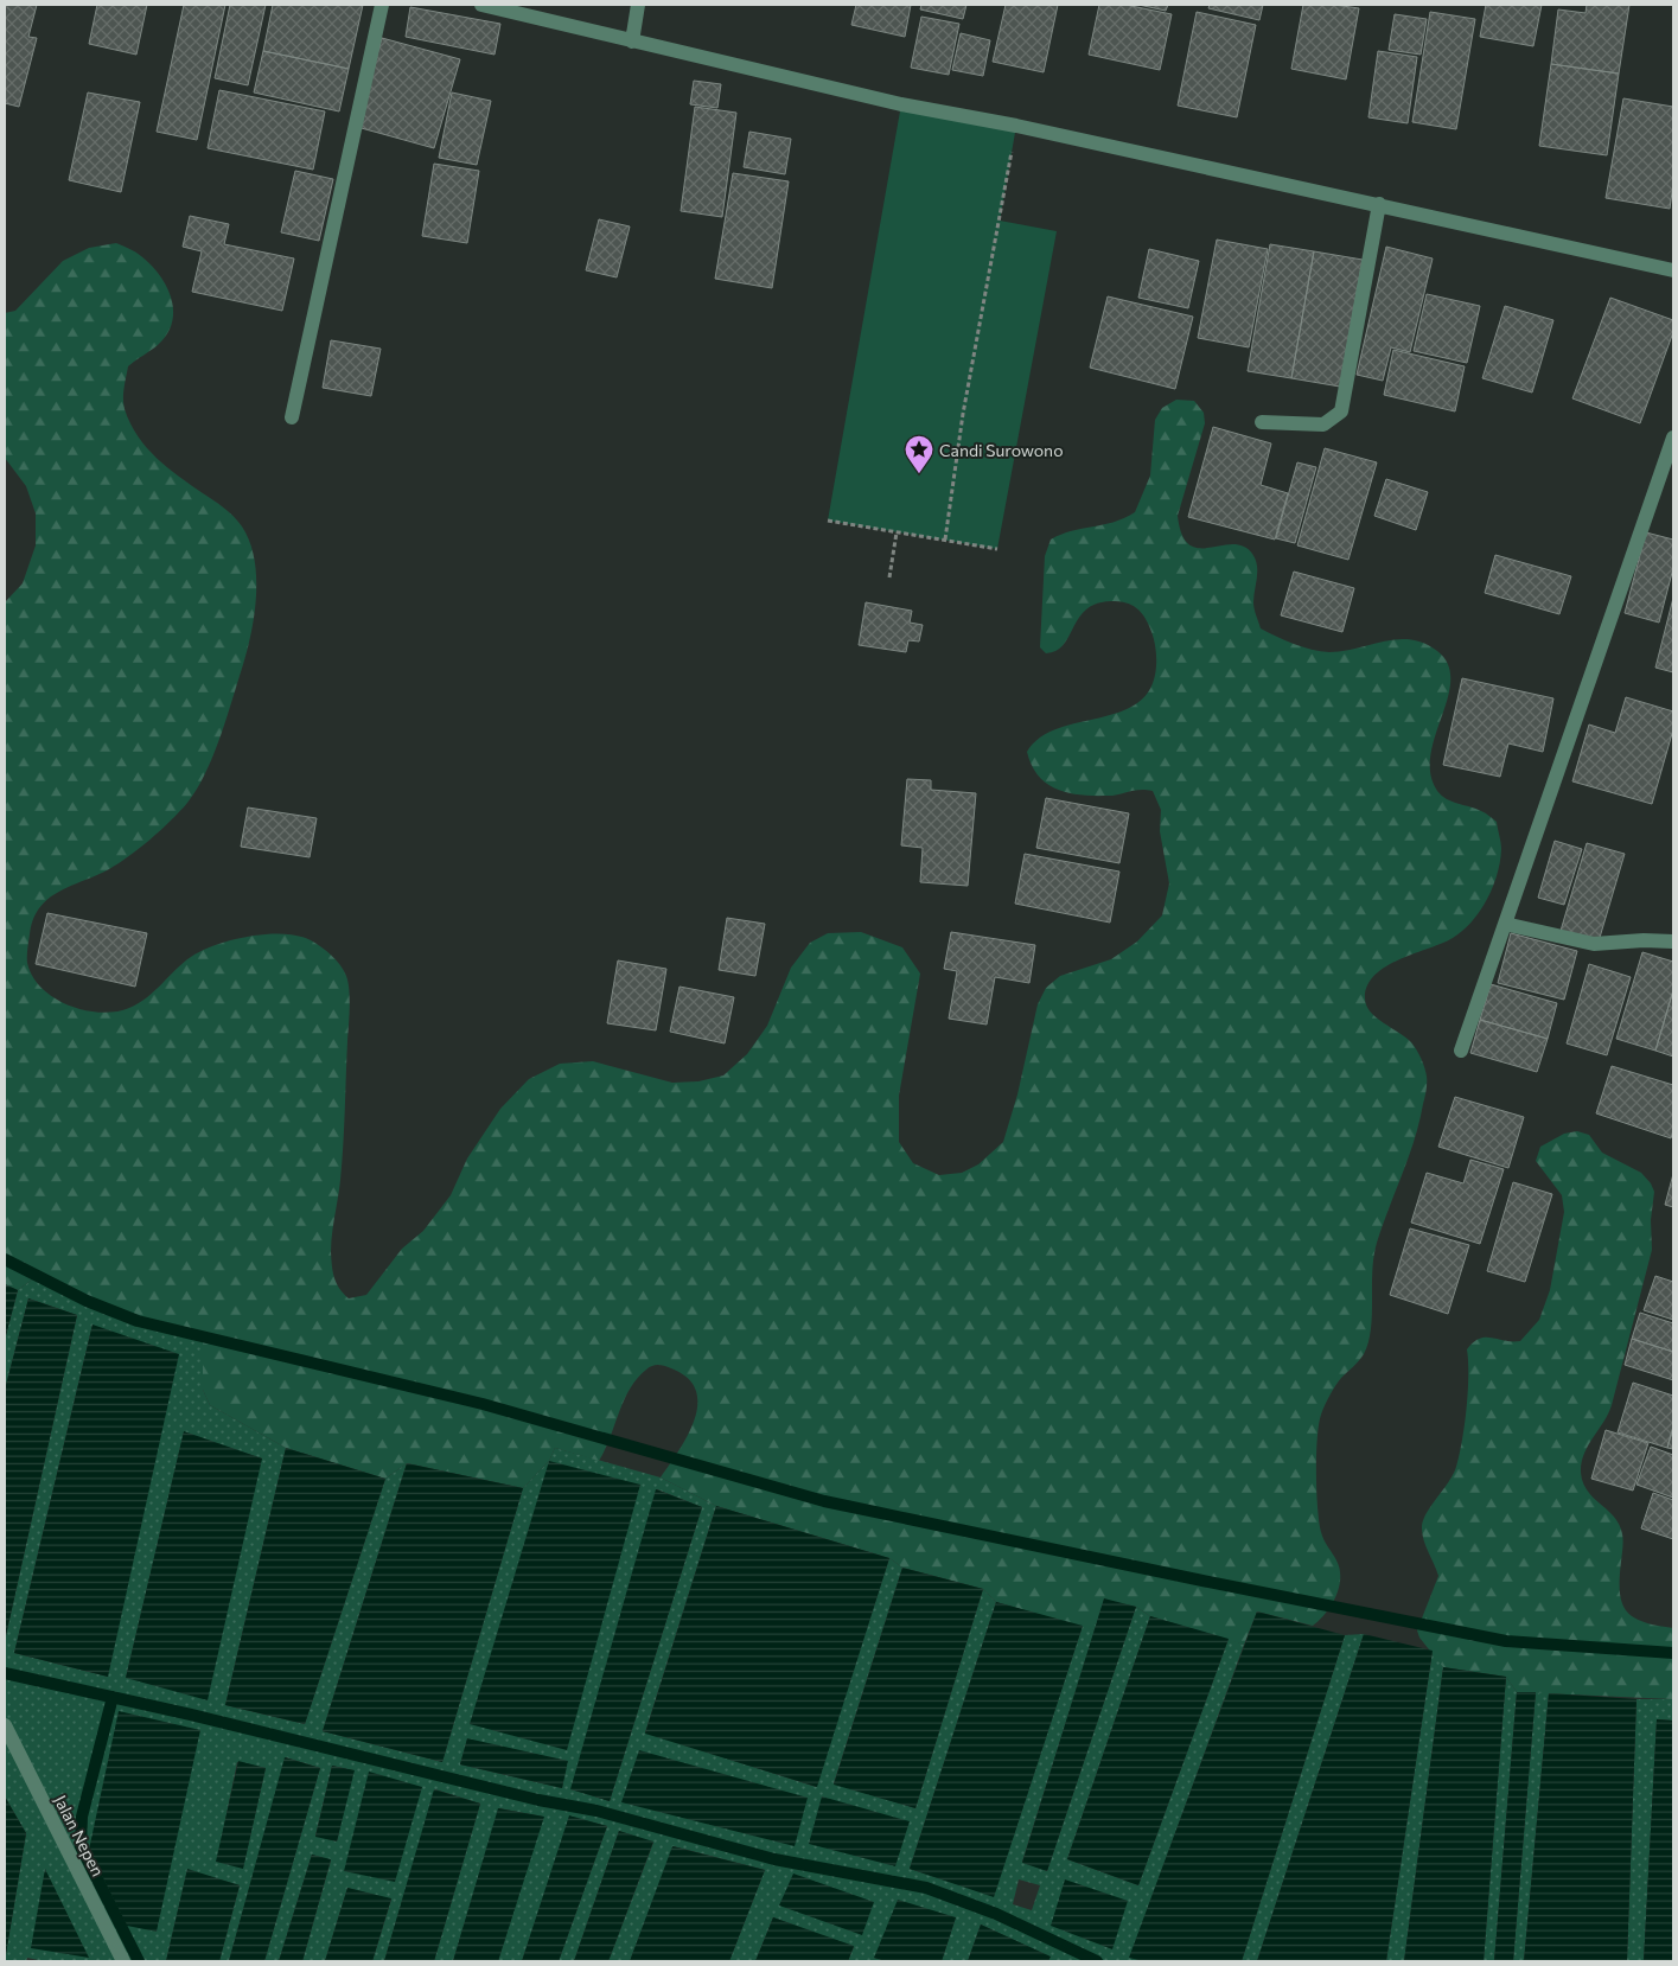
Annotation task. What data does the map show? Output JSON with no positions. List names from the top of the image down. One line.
{"streets":{"street":["Jalan Nepen"]},"places":{"place":["Candi Surowono"]}}
